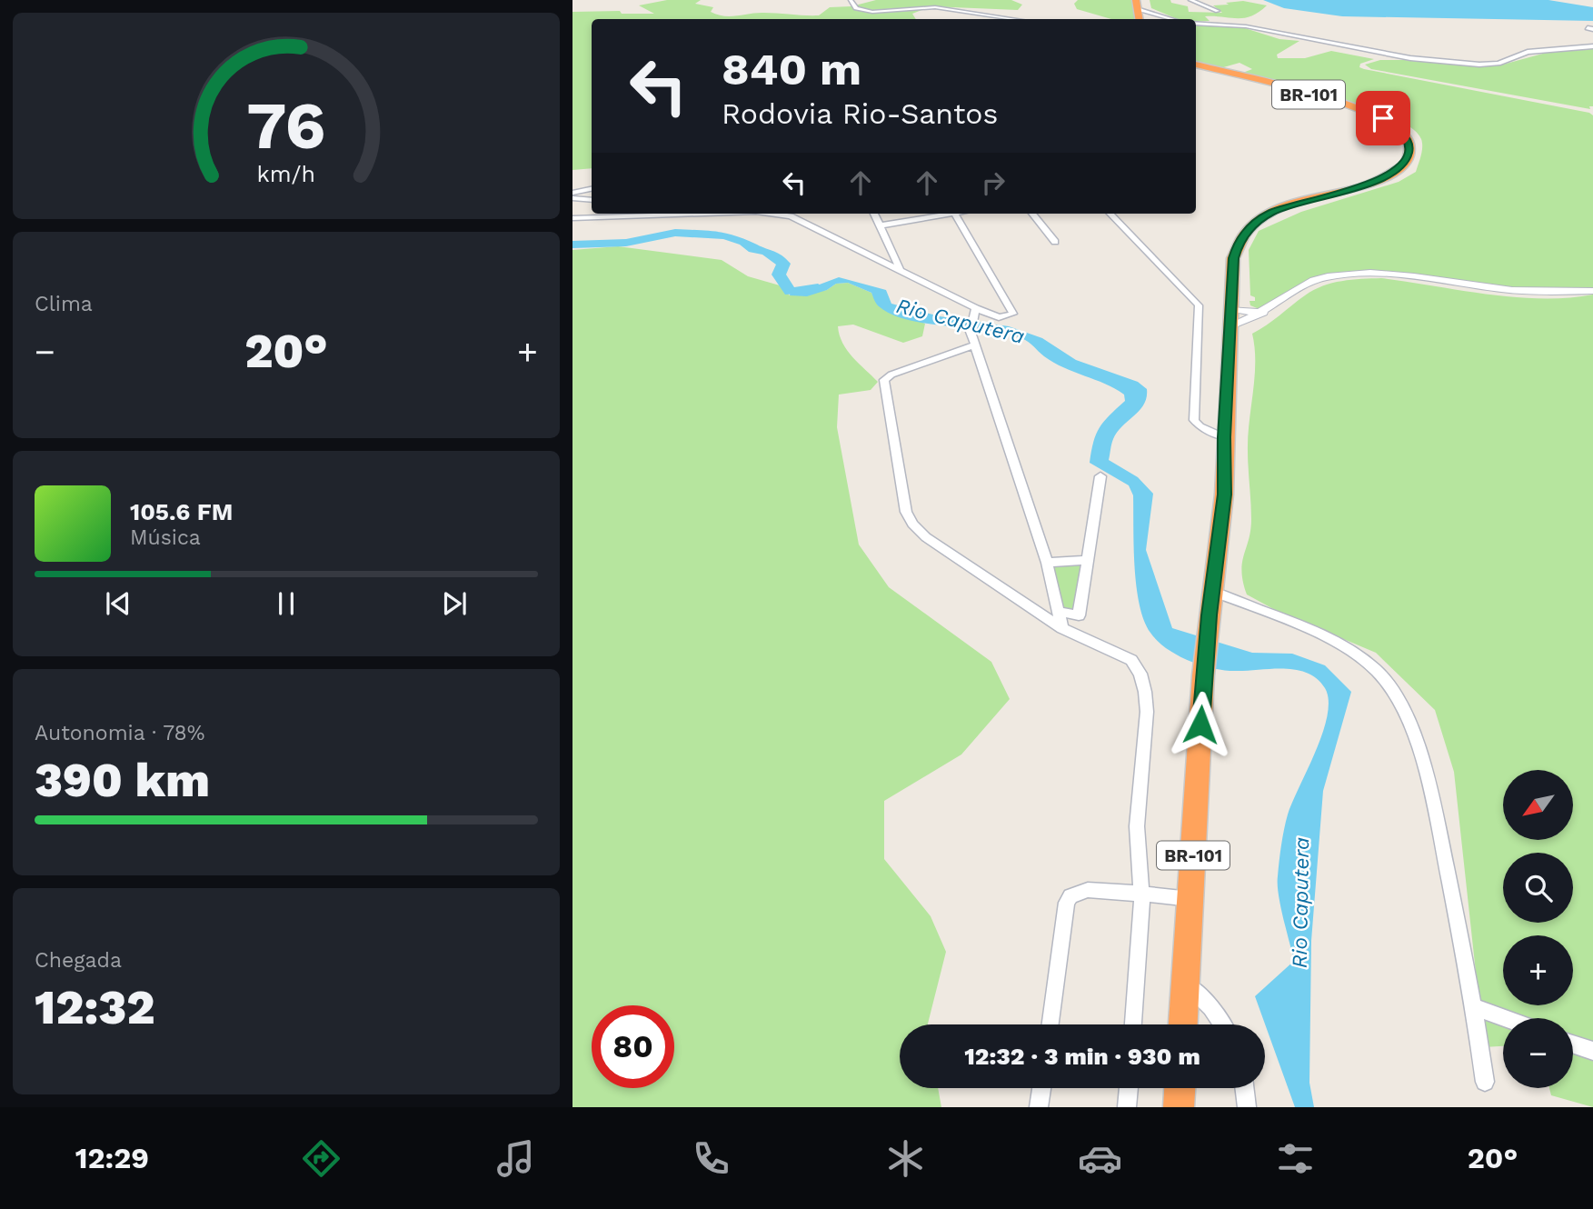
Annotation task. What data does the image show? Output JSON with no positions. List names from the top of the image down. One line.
{"streets":{"highway":["BR-101"]},"water":["Rio Caputera"],"north":"bottom left","page":{"turn":["840 m","Rodovia Rio-Santos"],"tile":["Clima",["Autonomia · 78%","390 km"],["Chegada","12:32"]],"heat":["−","20°","+"],"song":["105.6 FM","Música"],"map_buttons":["+","−"],"limit":"80","trip":"12:32 · 3 min · 930 m","tabs":["12:29","20°"],"gauge":["76","km/h"]}}
